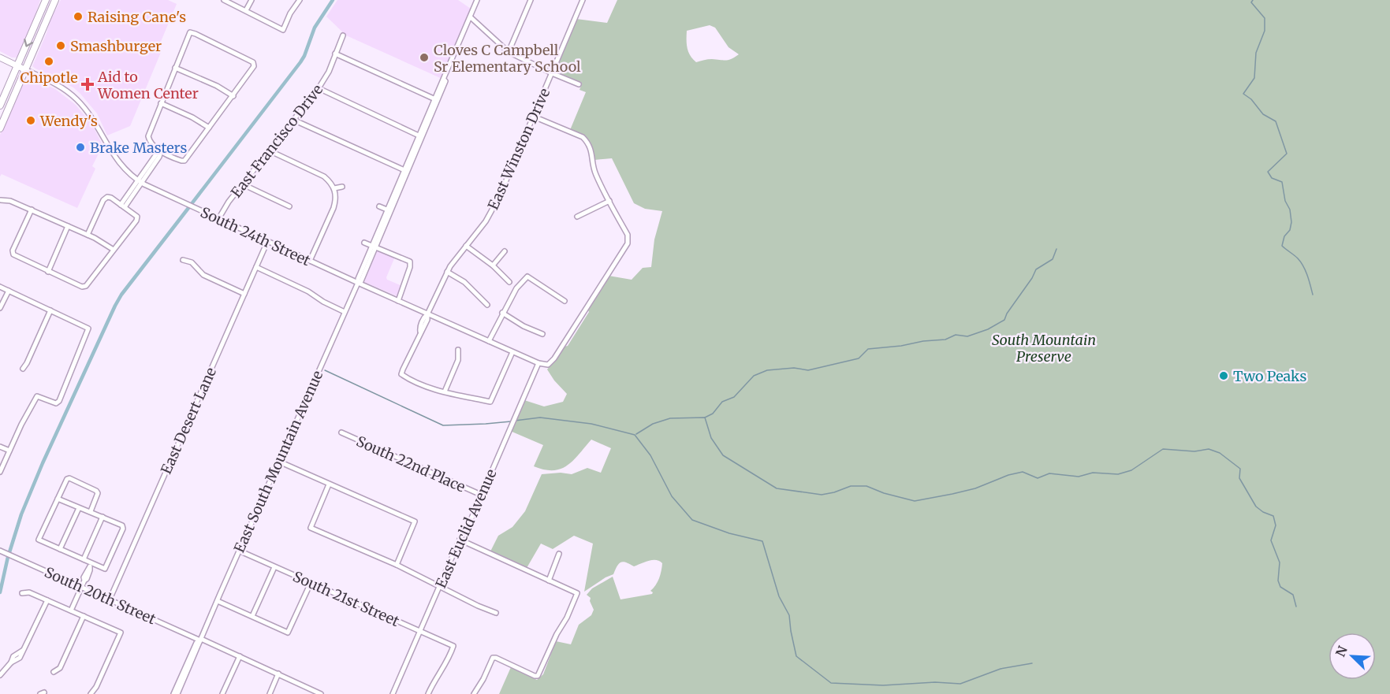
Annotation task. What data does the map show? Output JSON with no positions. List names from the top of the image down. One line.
{"streets":{"main road":["South 24th Street"],"street":["East Francisco Drive","East Winston Drive","East Desert Lane","East South Mountain Avenue","South 22nd Place","East Euclid Avenue","South 20th Street","South 21st Street"]},"crossings":[["East Francisco Drive","South 24th Street"],["East Winston Drive","South 24th Street"],["South 24th Street","East Desert Lane"],["South 24th Street","East South Mountain Avenue"],["South 24th Street","East Euclid Avenue"],["East Desert Lane","South 20th Street"],["East South Mountain Avenue","South 20th Street"],["East South Mountain Avenue","South 21st Street"],["South 22nd Place","East Euclid Avenue"],["East Euclid Avenue","South 21st Street"]],"parks":["South Mountain Preserve"],"places":{"other":["Raising Cane's","Smashburger","Cloves C Campbell Sr Elementary School","Chipotle","Wendy's","Brake Masters","Two Peaks"],"health":["Aid to Women Center"]},"north":"top left"}
